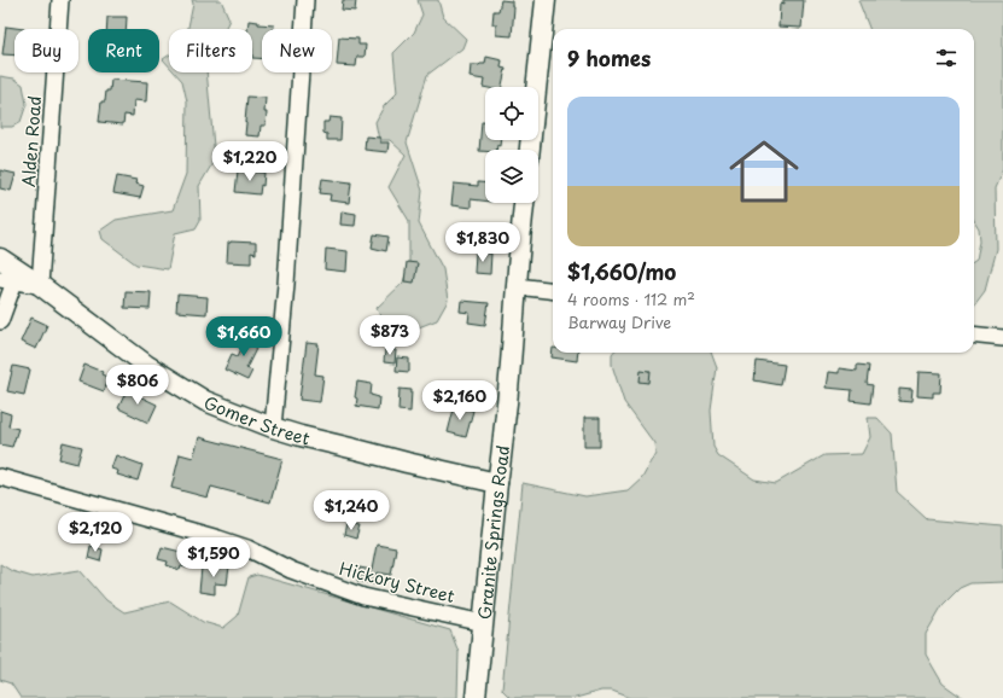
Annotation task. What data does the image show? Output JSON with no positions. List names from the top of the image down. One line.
{"streets":{"street":["Alden Road","Gomer Street","Granite Springs Road","Hickory Street"]},"crossings":[["Alden Road","Gomer Street"],["Gomer Street","Granite Springs Road"],["Granite Springs Road","Hickory Street"]],"page":{"chip":["Buy","Rent","Filters","New"],"heading":"9 homes","list":[{"name":"$1,660/mo","note":"4 rooms · 112 m² · Barway Drive"}],"price":["$1,220","$1,830","$873","$1,660","$806","$2,160","$1,240","$2,120","$1,590"]}}
